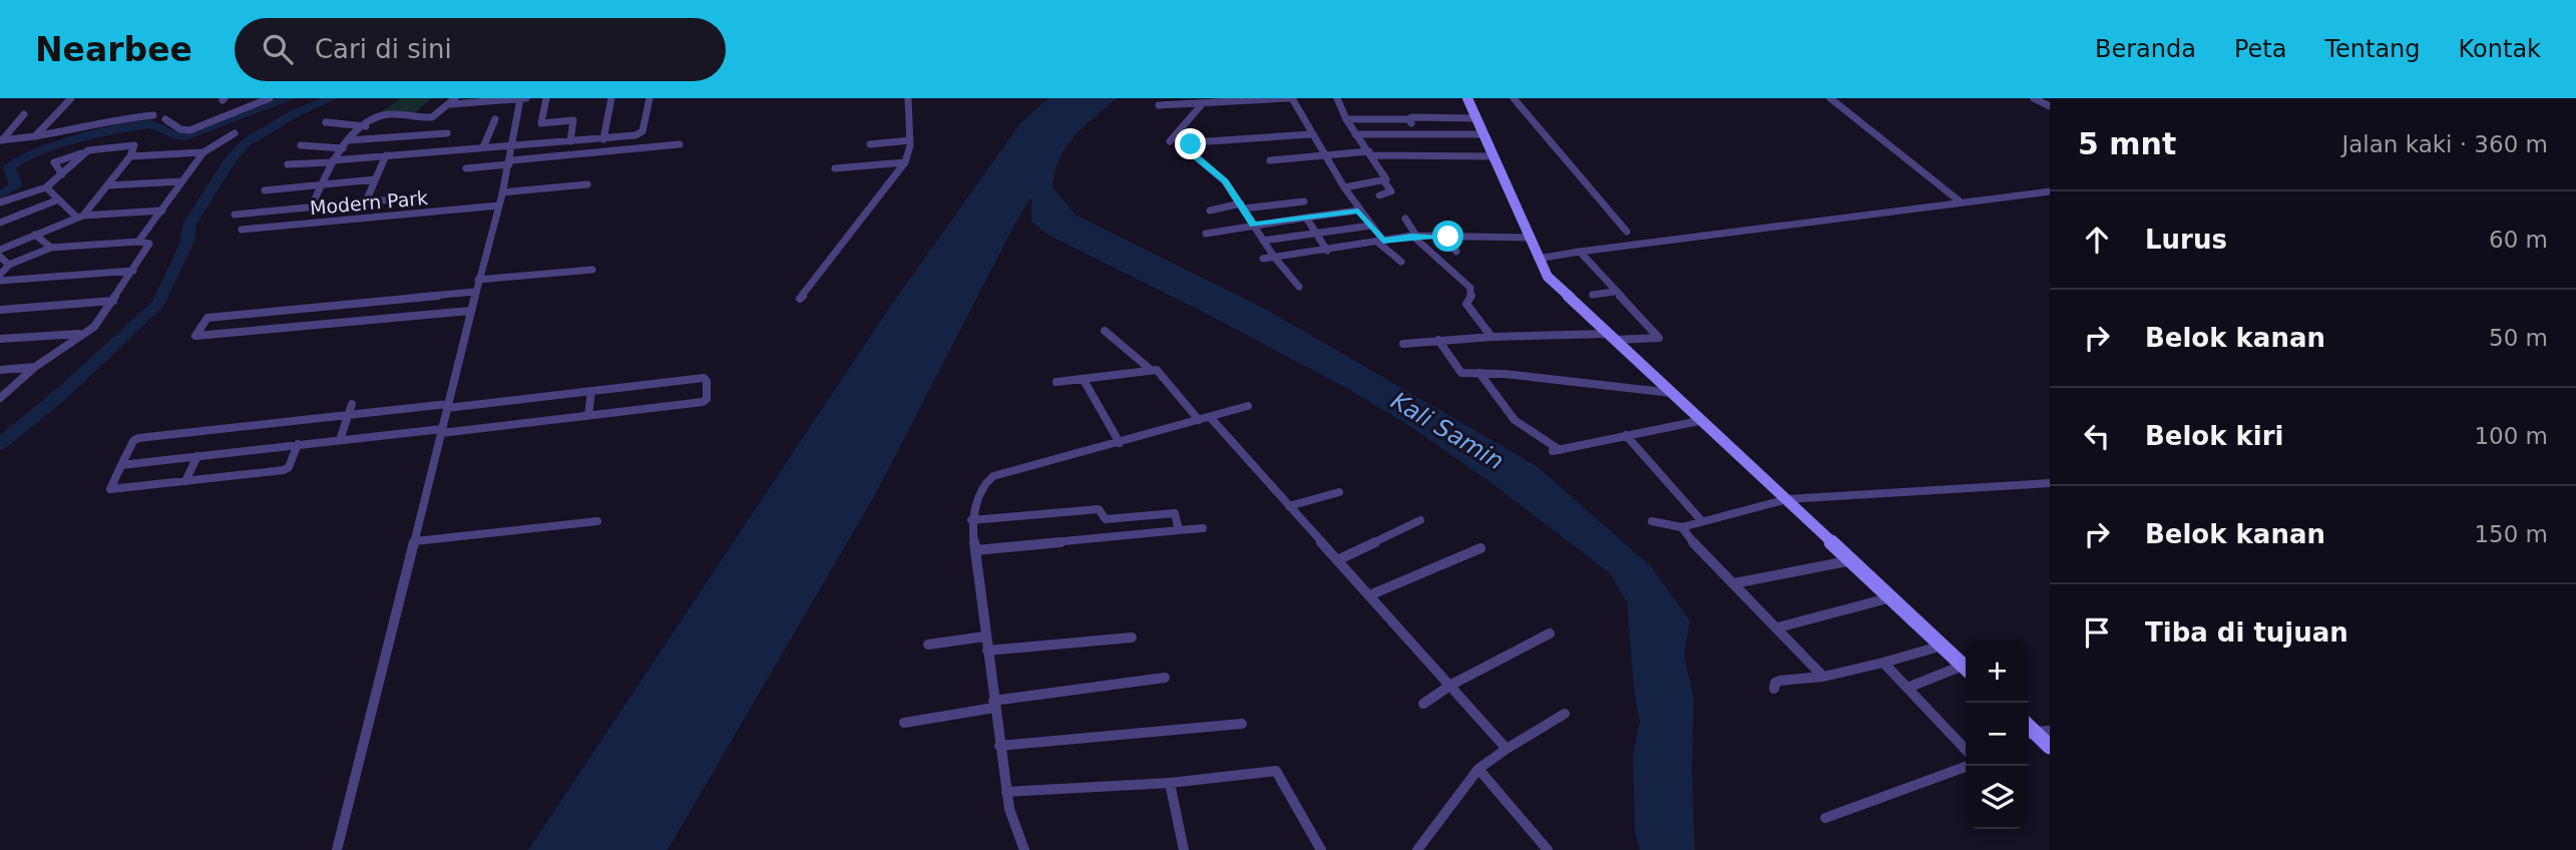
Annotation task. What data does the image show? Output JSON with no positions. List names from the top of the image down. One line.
{"streets":{"street":["Modern Park"]},"water":["Kali Samin"],"page":{"header":"Nearbee","search":"Cari di sini","nav":["Beranda","Peta","Tentang","Kontak"],"heading":["5 mnt","Jalan kaki · 360 m"],"list":[["Lurus","60 m"],["Belok kanan","50 m"],["Belok kiri","100 m"],["Belok kanan","150 m"],"Tiba di tujuan"],"map_buttons":["+","−"]}}
